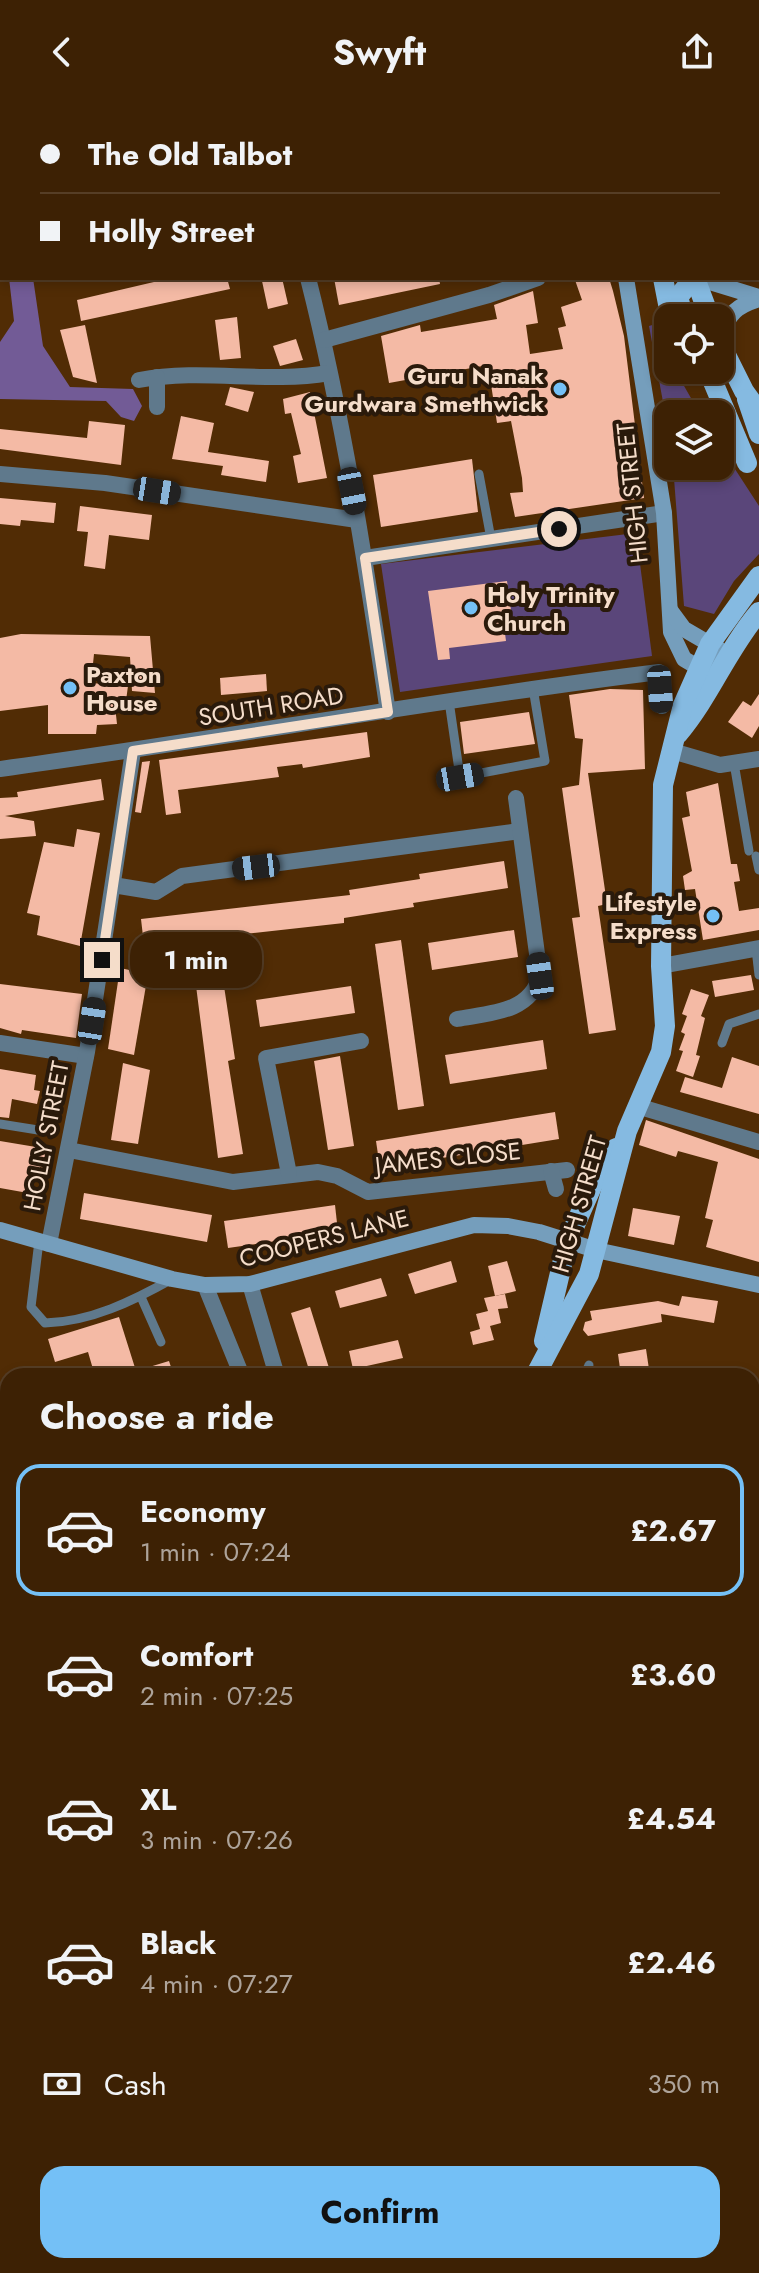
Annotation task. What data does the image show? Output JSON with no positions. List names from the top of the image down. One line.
{"streets":{"main road":["HIGH STREET"],"street":["SOUTH ROAD","HOLLY STREET","JAMES CLOSE","COOPERS LANE"]},"crossings":[["HIGH STREET","COOPERS LANE"],["SOUTH ROAD","HOLLY STREET"],["HOLLY STREET","JAMES CLOSE"],["HOLLY STREET","COOPERS LANE"]],"places":["Guru Nanak Gurdwara Smethwick","Holy Trinity Church","Paxton House","Lifestyle Express"],"page":{"header":"Swyft","banner":["The Old Talbot","Holly Street"],"bubble":"1 min","heading":"Choose a ride","list":[{"name":"Economy","note":"1 min · 07:24","value":"£2.67"},{"name":"Comfort","note":"2 min · 07:25","value":"£3.60"},{"name":"XL","note":"3 min · 07:26","value":"£4.54"},{"name":"Black","note":"4 min · 07:27","value":"£2.46"}],"pay":["Cash","350 m"],"buttons":"Confirm"}}
